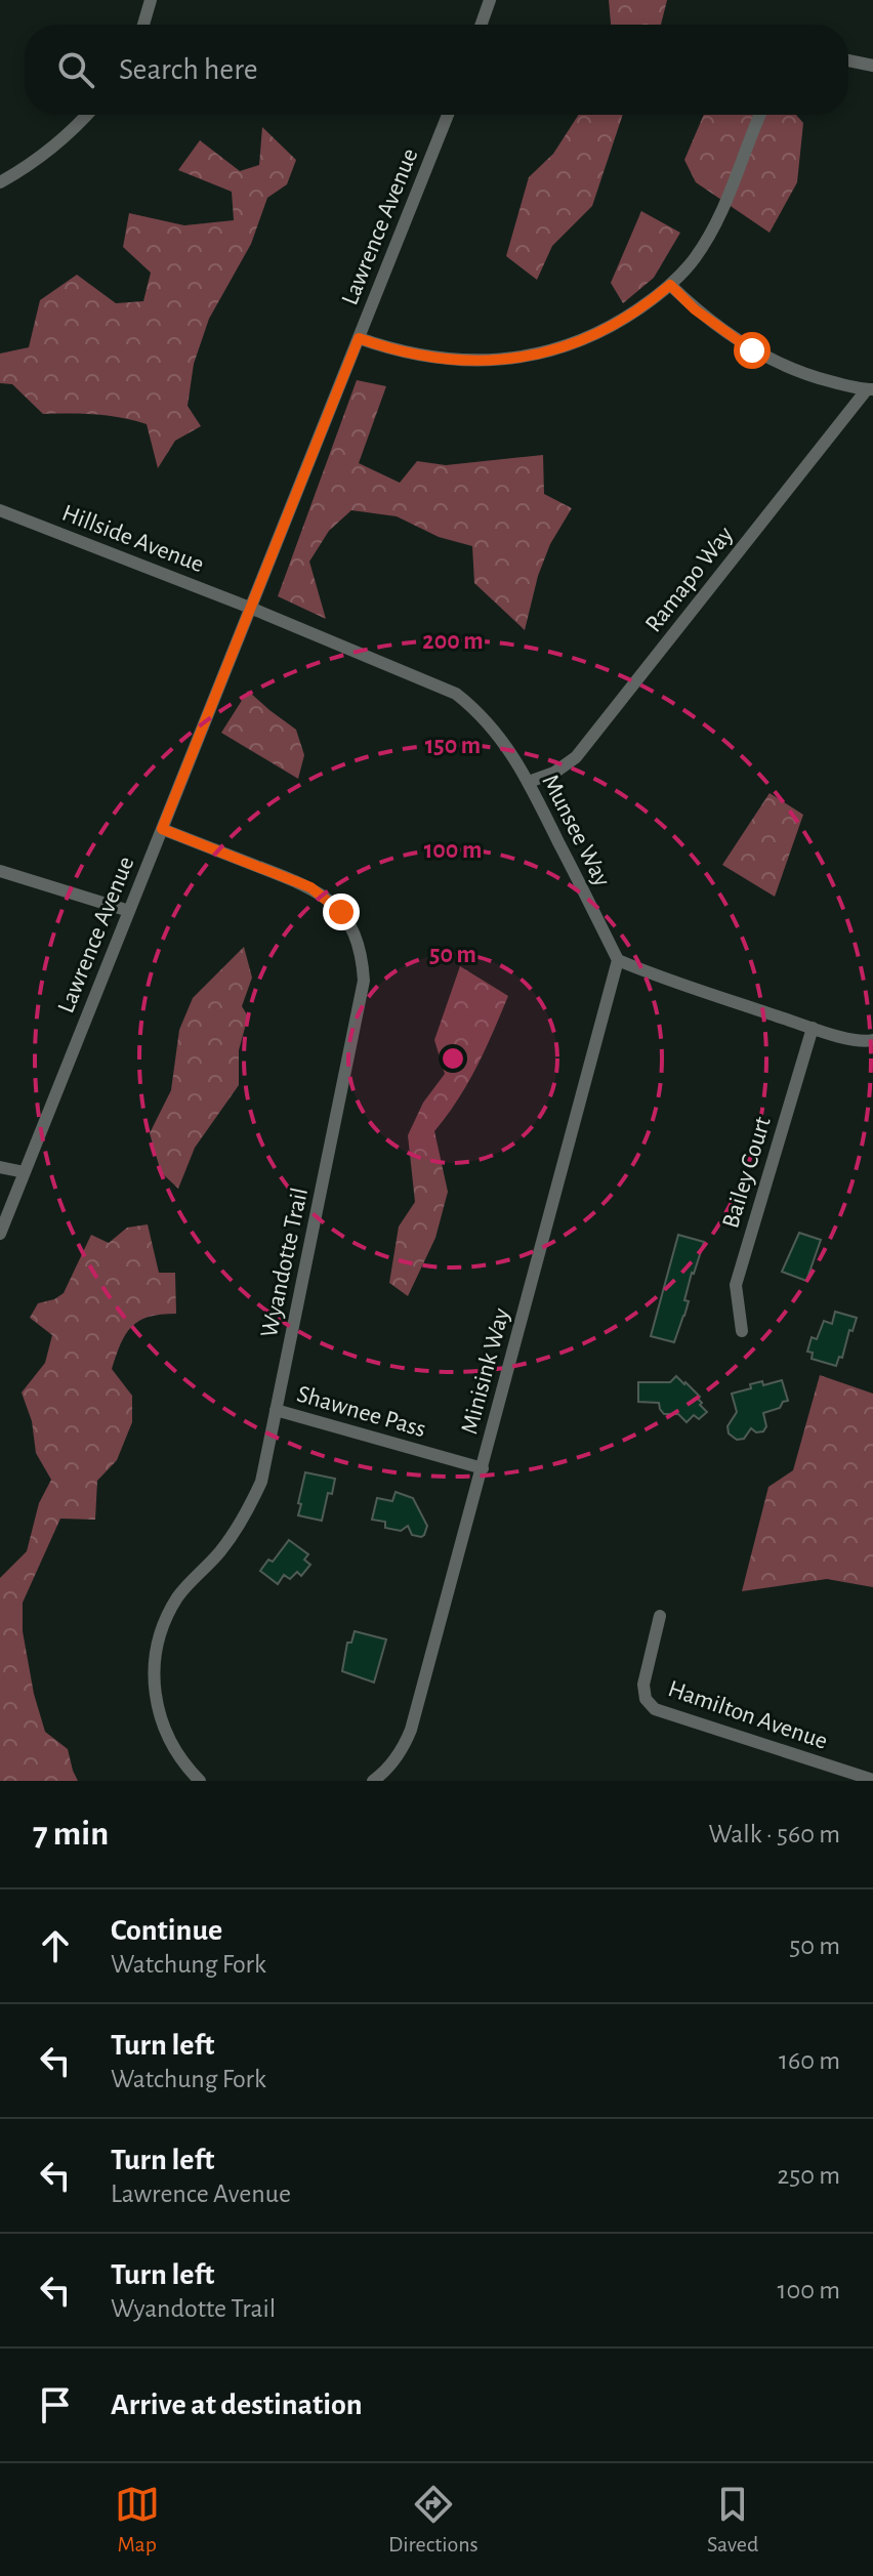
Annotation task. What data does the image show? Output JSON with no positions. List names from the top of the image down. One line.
{"streets":{"street":["Lawrence Avenue","Hillside Avenue","Ramapo Way","Munsee Way","Bailey Court","Wyandotte Trail","Minisink Way","Shawnee Pass","Hamilton Avenue"]},"crossings":[["Lawrence Avenue","Hillside Avenue"],["Lawrence Avenue","Munsee Way"],["Lawrence Avenue","Wyandotte Trail"],["Hillside Avenue","Munsee Way"],["Ramapo Way","Munsee Way"],["Munsee Way","Minisink Way"],["Wyandotte Trail","Shawnee Pass"],["Minisink Way","Shawnee Pass"]],"page":{"search":"Search here","heading":["7 min","Walk · 560 m"],"list":[["Continue","Watchung Fork","50 m"],["Turn left","Watchung Fork","160 m"],["Turn left","Lawrence Avenue","250 m"],["Turn left","Wyandotte Trail","100 m"],"Arrive at destination"],"nav":["Map","Directions","Saved"]},"rings":["200 m","150 m","100 m","50 m"]}
